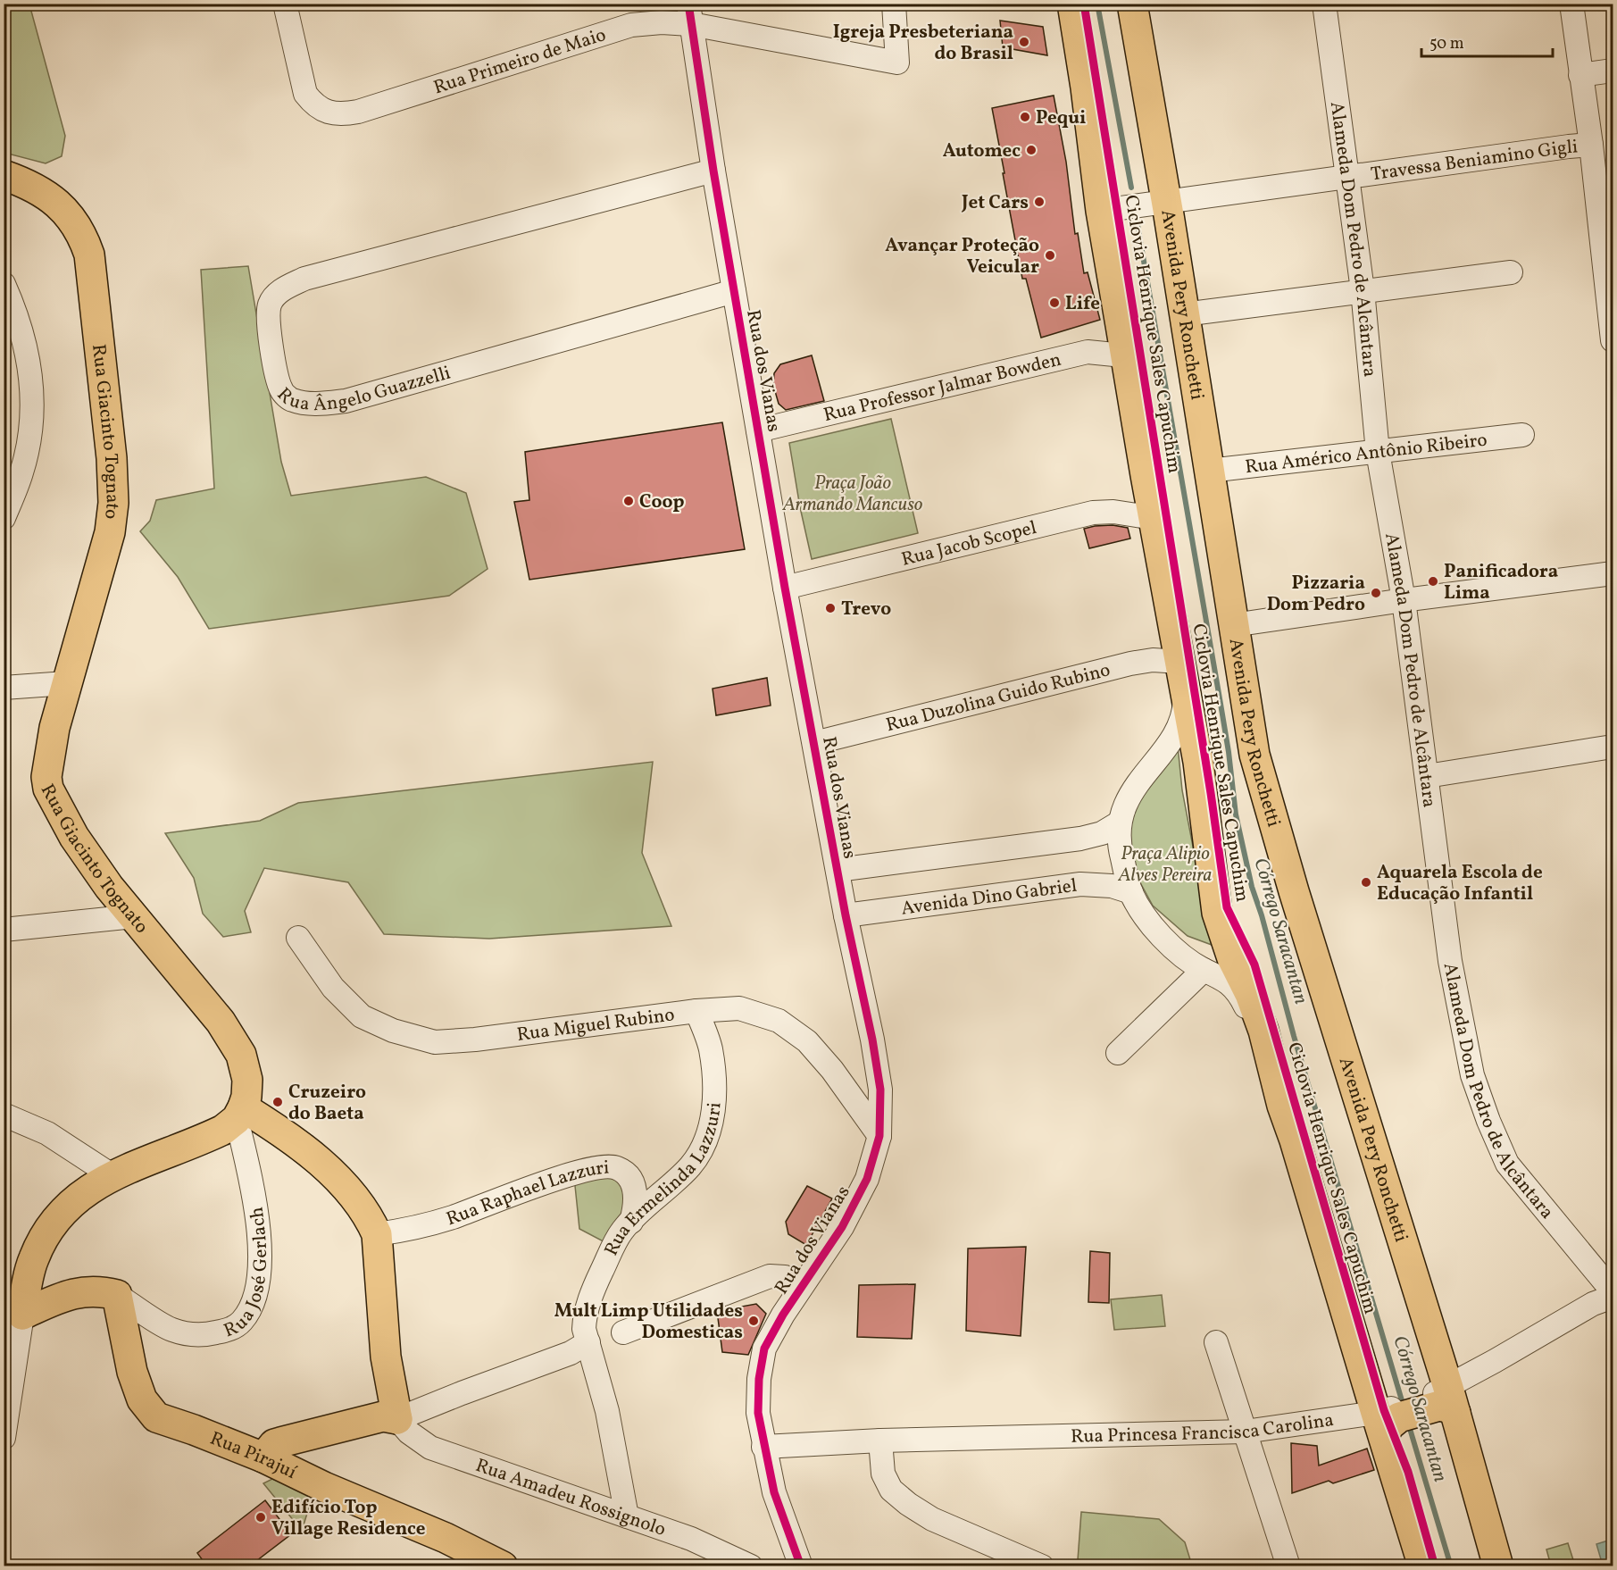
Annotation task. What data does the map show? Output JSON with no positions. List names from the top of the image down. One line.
{"streets":{"main road":["Avenida Pery Ronchetti","Rua Giacinto Tognato","Rua José Gerlach","Rua Pirajuí"],"street":["Rua Primeiro de Maio","Travessa Beniamino Gigli","Alameda Dom Pedro de Alcântara","Rua dos Vianas","Rua Ângelo Guazzelli","Rua Professor Jalmar Bowden","Rua Américo Antônio Ribeiro","Rua Jacob Scopel","Rua Duzolina Guido Rubino","Avenida Dino Gabriel","Rua Miguel Rubino","Rua Ermelinda Lazzuri","Rua Raphael Lazzuri","Rua Princesa Francisca Carolina","Rua Amadeu Rossignolo"],"cycle path":["Ciclovia Henrique Sales Capuchim"]},"crossings":[["Rua Primeiro de Maio","Rua dos Vianas"],["Travessa Beniamino Gigli","Alameda Dom Pedro de Alcântara"],["Travessa Beniamino Gigli","Avenida Pery Ronchetti"],["Alameda Dom Pedro de Alcântara","Rua Américo Antônio Ribeiro"],["Avenida Pery Ronchetti","Rua Américo Antônio Ribeiro"],["Rua dos Vianas","Rua Ângelo Guazzelli"],["Rua dos Vianas","Rua Professor Jalmar Bowden"],["Rua dos Vianas","Rua Jacob Scopel"],["Rua dos Vianas","Rua Duzolina Guido Rubino"],["Rua dos Vianas","Avenida Dino Gabriel"],["Rua dos Vianas","Rua Miguel Rubino"],["Rua dos Vianas","Rua Princesa Francisca Carolina"],["Rua Giacinto Tognato","Rua José Gerlach"],["Rua Miguel Rubino","Rua Ermelinda Lazzuri"],["Rua Ermelinda Lazzuri","Rua Raphael Lazzuri"],["Rua Ermelinda Lazzuri","Rua Amadeu Rossignolo"],["Rua José Gerlach","Rua Pirajuí"]],"water":["Córrego Saracantan"],"parks":["Praça João Armando Mancuso","Praça Alipio Alves Pereira"],"places":["Igreja Presbeteriana do Brasil","Pequi","Automec","Jet Cars","Avançar Proteção Veicular","Life","Coop","Panificadora Lima","Pizzaria Dom Pedro","Trevo","Aquarela Escola de Educação Infantil","Cruzeiro do Baeta","Mult Limp Utilidades Domesticas","Edifício Top Village Residence"],"scale_bar":"50 m"}
